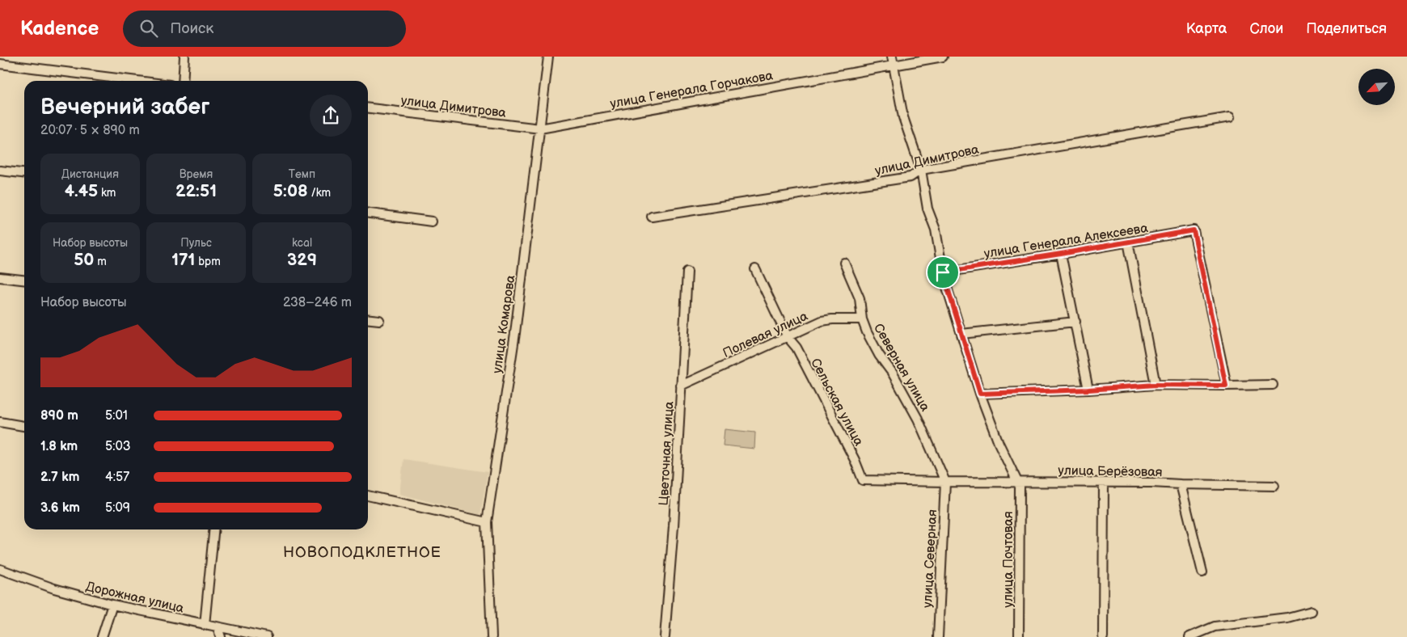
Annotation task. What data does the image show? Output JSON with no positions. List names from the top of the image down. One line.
{"streets":{"street":["улица Генерала Горчакова","улица Димитрова","улица Генерала Алексеева","улица Комарова","Полевая улица","Северная улица","Сельская улица","Цветочная улица","улица Берёзовая","улица Северная","улица Почтовая","Дорожная улица"]},"crossings":[["улица Генерала Горчакова","улица Димитрова"],["улица Генерала Горчакова","улица Комарова"],["улица Генерала Горчакова","улица Почтовая"],["улица Димитрова","улица Комарова"],["улица Димитрова","улица Почтовая"],["улица Генерала Алексеева","улица Почтовая"],["Полевая улица","Северная улица"],["Полевая улица","Сельская улица"],["Полевая улица","Цветочная улица"],["Северная улица","улица Берёзовая"],["Северная улица","улица Северная"],["Сельская улица","улица Берёзовая"],["улица Берёзовая","улица Северная"],["улица Берёзовая","улица Почтовая"]],"districts":["НОВОПОДКЛЕТНОЕ"],"north":"bottom left","page":{"header":"Kadence","search":"Поиск","nav":["Карта","Слои","Поделиться"],"heading":["Вечерний забег","20:07 · 5 × 890 m"],"stats":[["Дистанция","4.45 km"],["Время","22:51"],["Темп","5:08 /km"],["Набор высоты","50 m"],["Пульс","171 bpm"],["kcal","329"]],"chart":["Набор высоты","238–246 m"],"list":[{"name":"890 m","note":"5:01"},{"name":"1.8 km","note":"5:03"},{"name":"2.7 km","note":"4:57"},{"name":"3.6 km","note":"5:09"}]}}
